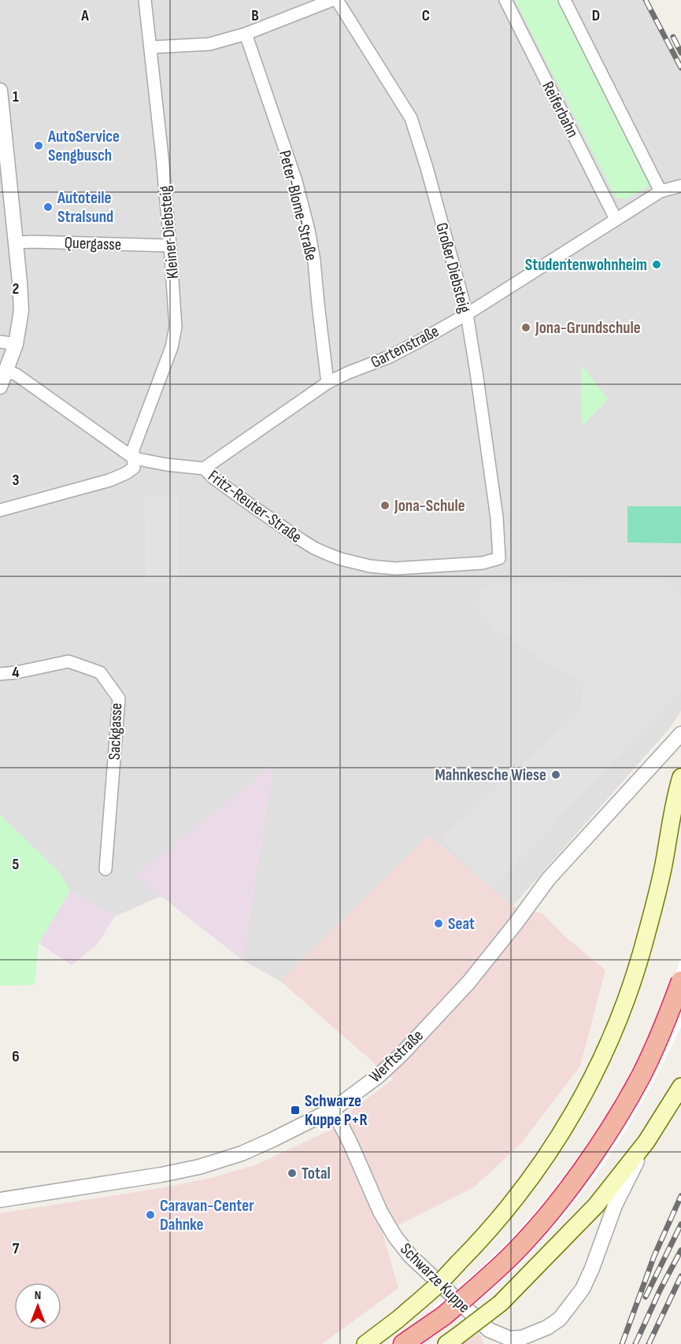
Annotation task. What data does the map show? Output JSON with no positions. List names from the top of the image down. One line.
{"streets":{"street":["Reiferbahn","Peter-Blome-Straße","Kleiner Diebsteig","Quergasse","Großer Diebsteig","Gartenstraße","Fritz-Reuter-Straße","Sackgasse","Werftstraße","Schwarze Kuppe"]},"crossings":[["Reiferbahn","Gartenstraße"],["Peter-Blome-Straße","Gartenstraße"],["Kleiner Diebsteig","Quergasse"],["Kleiner Diebsteig","Fritz-Reuter-Straße"],["Großer Diebsteig","Gartenstraße"],["Großer Diebsteig","Fritz-Reuter-Straße"],["Gartenstraße","Fritz-Reuter-Straße"],["Werftstraße","Schwarze Kuppe"]],"places":{"other":["AutoService Sengbusch","Autoteile Stralsund","Studentenwohnheim","Jona-Grundschule","Jona-Schule","Mahnkesche Wiese","Seat","Total","Caravan-Center Dahnke"],"transit":["Schwarze Kuppe P+R"]},"north":"top","grid":{"columns":["A","B","C","D"],"rows":["1","2","3","4","5","6","7"]}}
